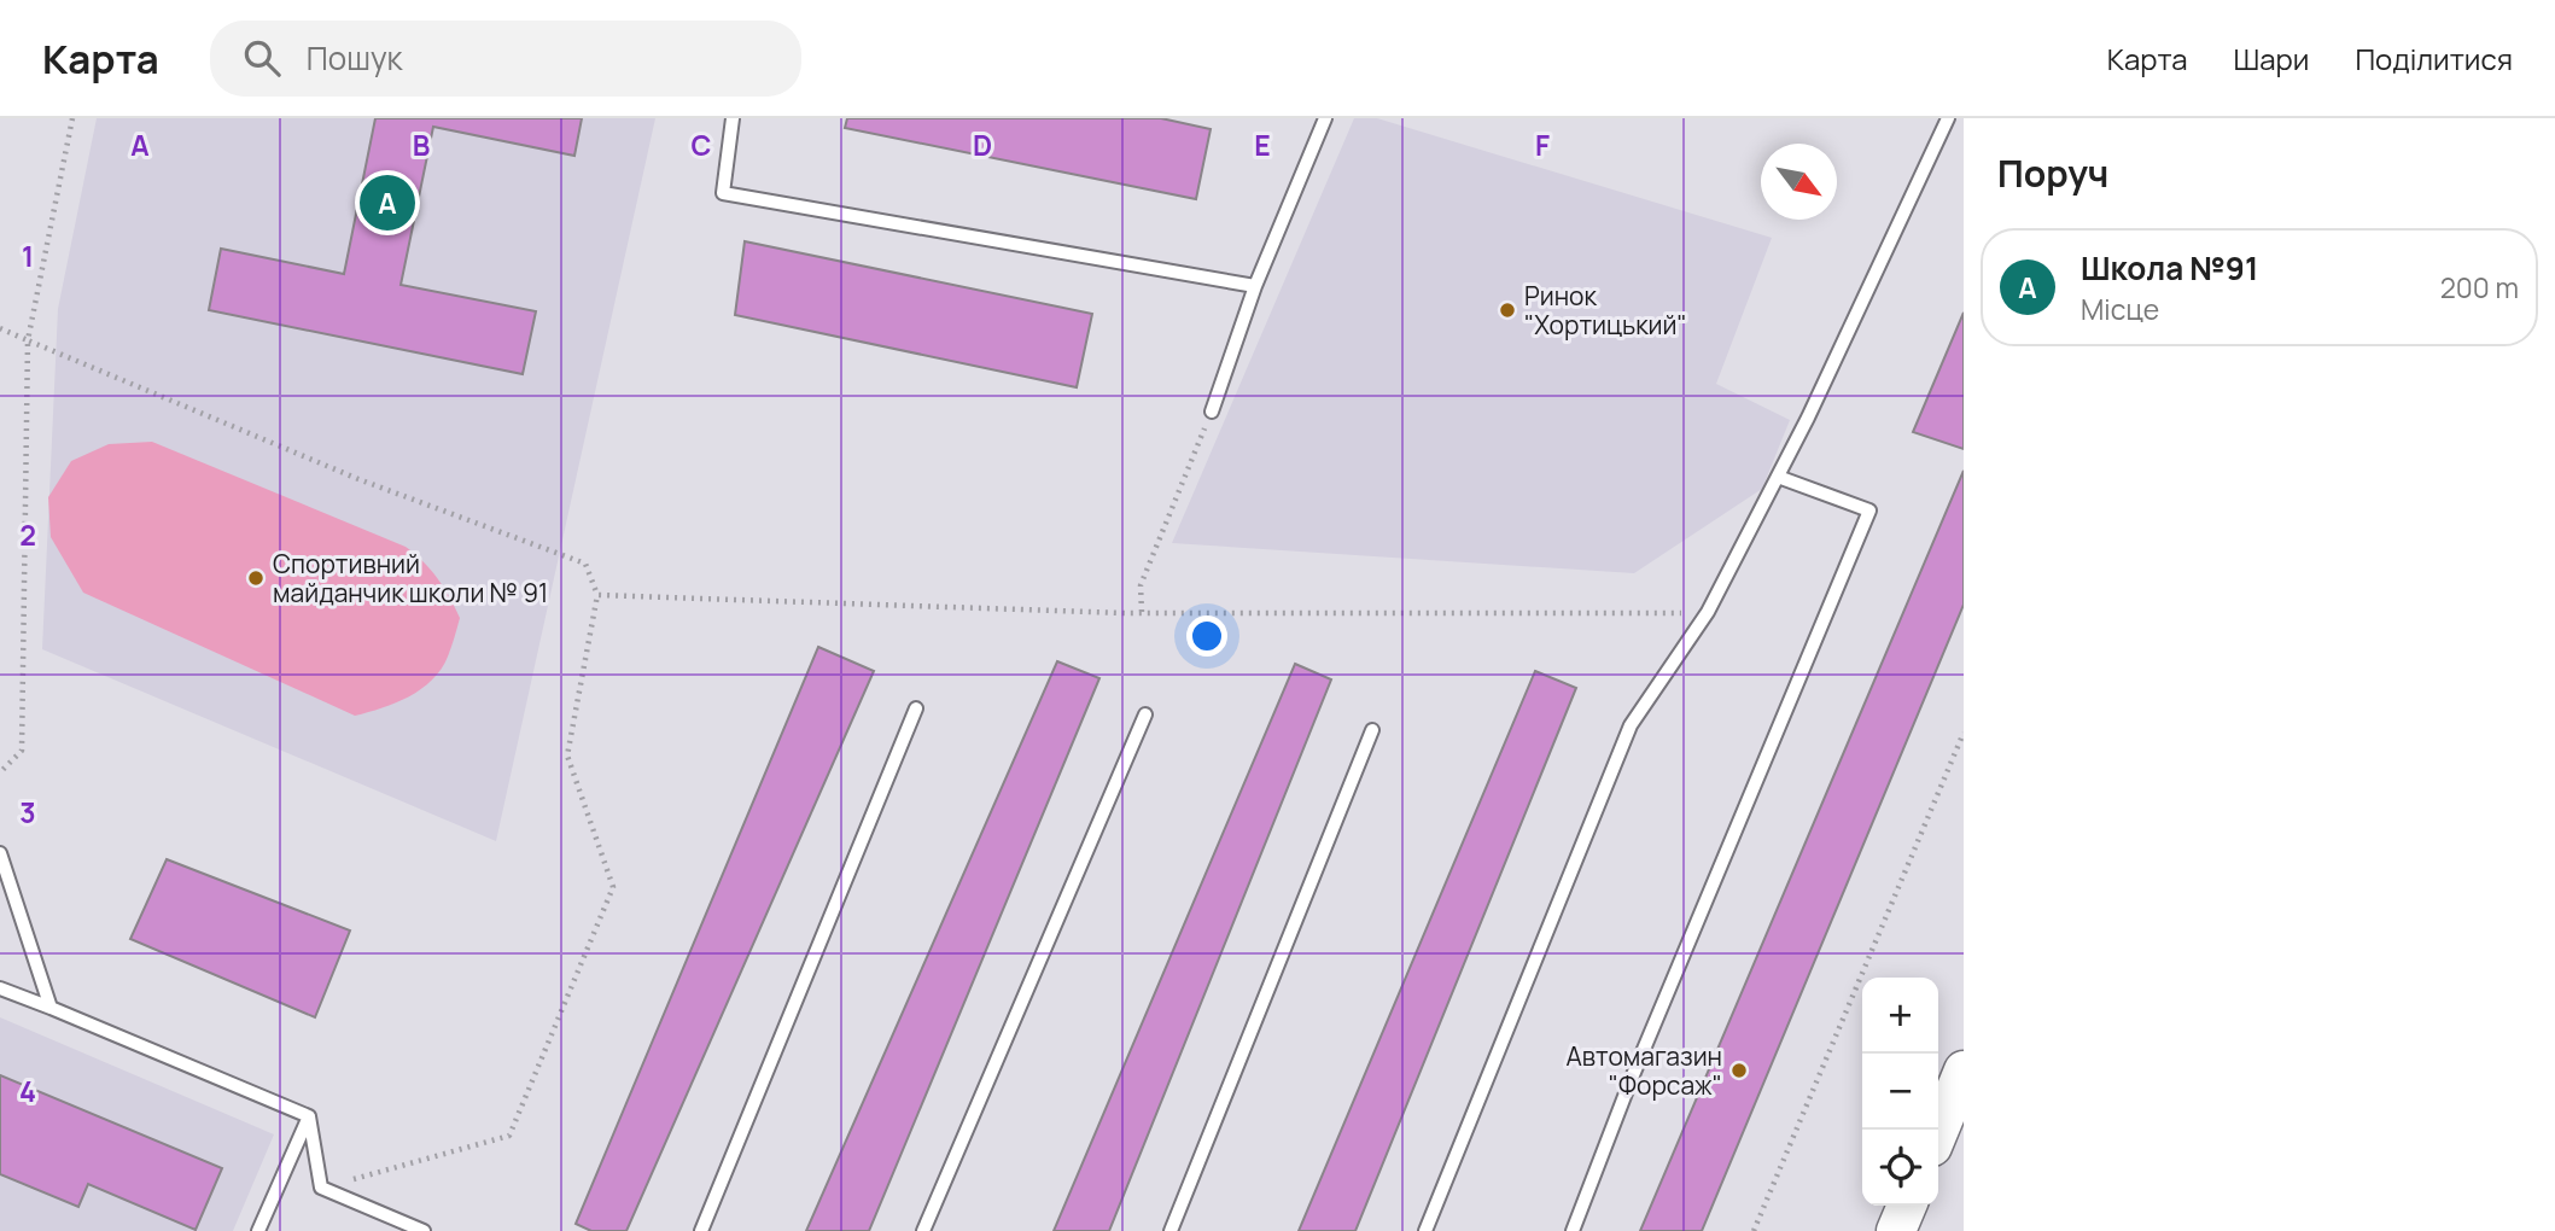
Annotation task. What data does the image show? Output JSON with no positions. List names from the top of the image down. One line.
{"places":["Ринок \"Хортицький\"","Спортивний майданчик школи № 91","Автомагазин \"Форсаж\""],"north":"bottom right","page":{"header":"Карта","search":"Пошук","nav":["Карта","Шари","Поділитися"],"heading":"Поруч","pins":"A","list":[{"mark":"A","name":"Школа №91","note":"Місце","value":"200 m"}],"map_buttons":["+","−"]},"grid":{"columns":["A","B","C","D","E","F"],"rows":["1","2","3","4"]}}
